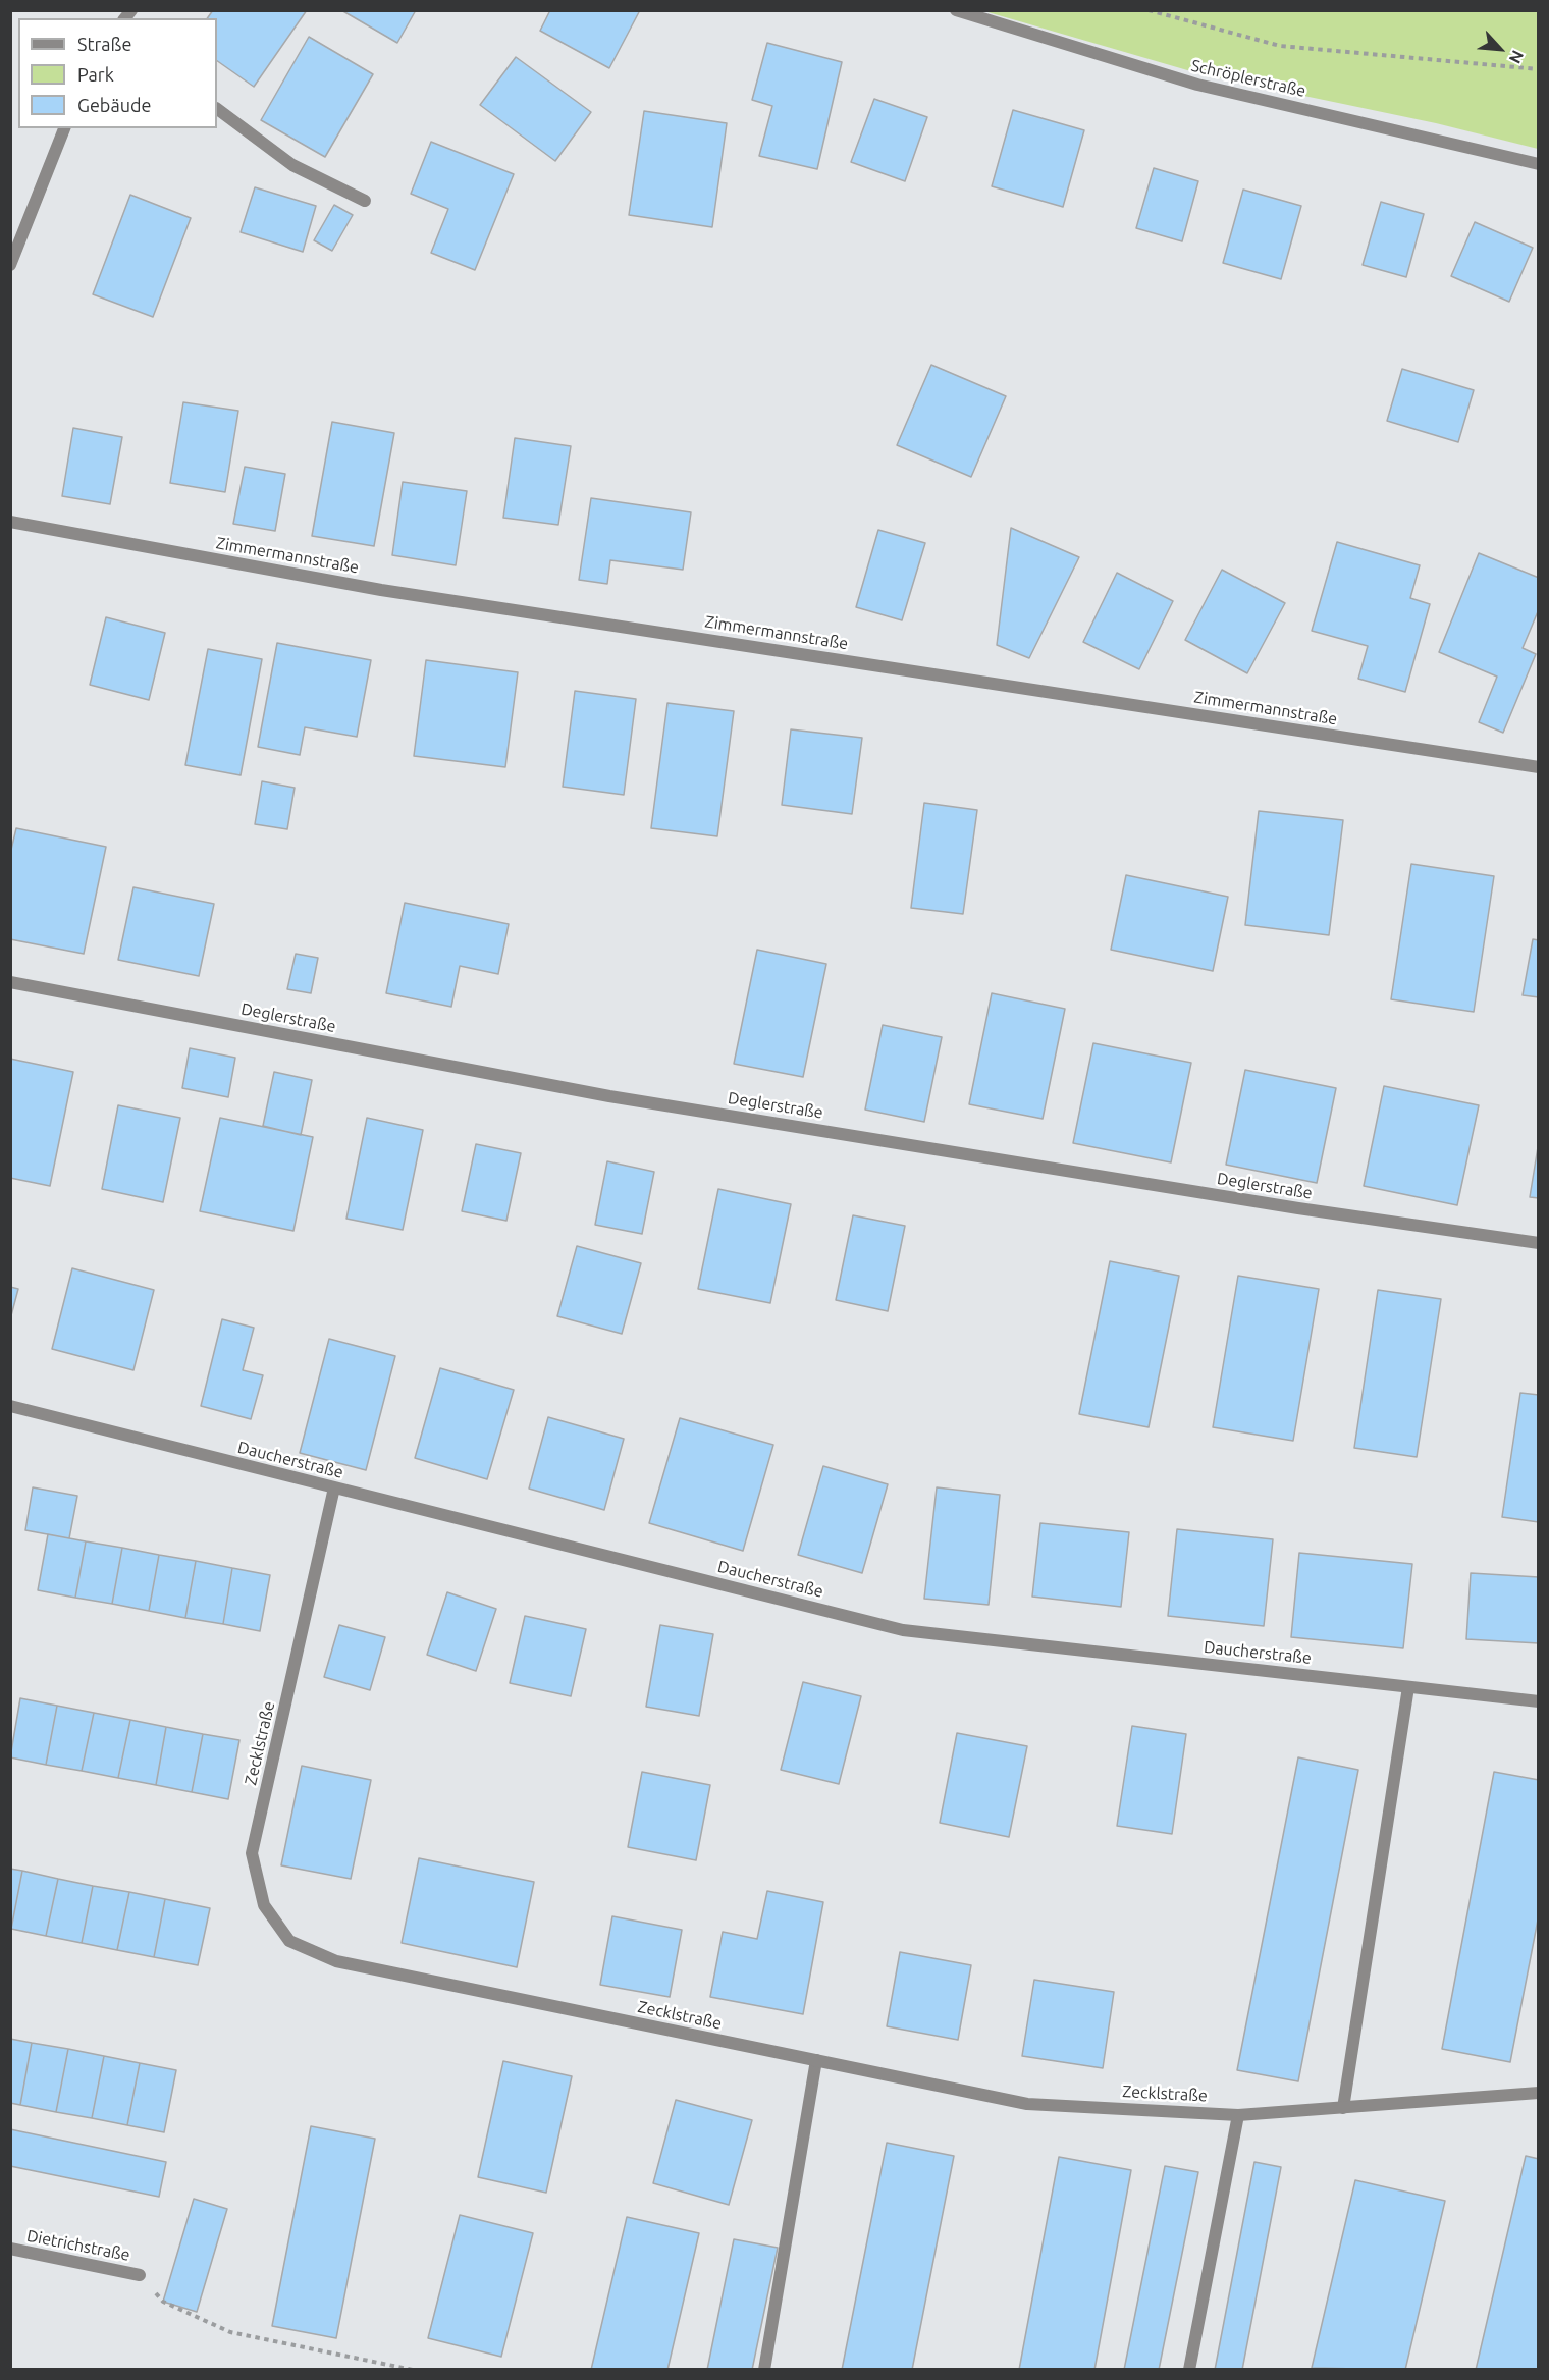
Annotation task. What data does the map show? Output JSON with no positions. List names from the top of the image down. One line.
{"streets":{"street":["Schröplerstraße","Zimmermannstraße","Deglerstraße","Daucherstraße","Zecklstraße","Dietrichstraße"]},"crossings":[["Daucherstraße","Zecklstraße"]],"legend":["Straße","Park","Gebäude"],"north":"bottom right"}
